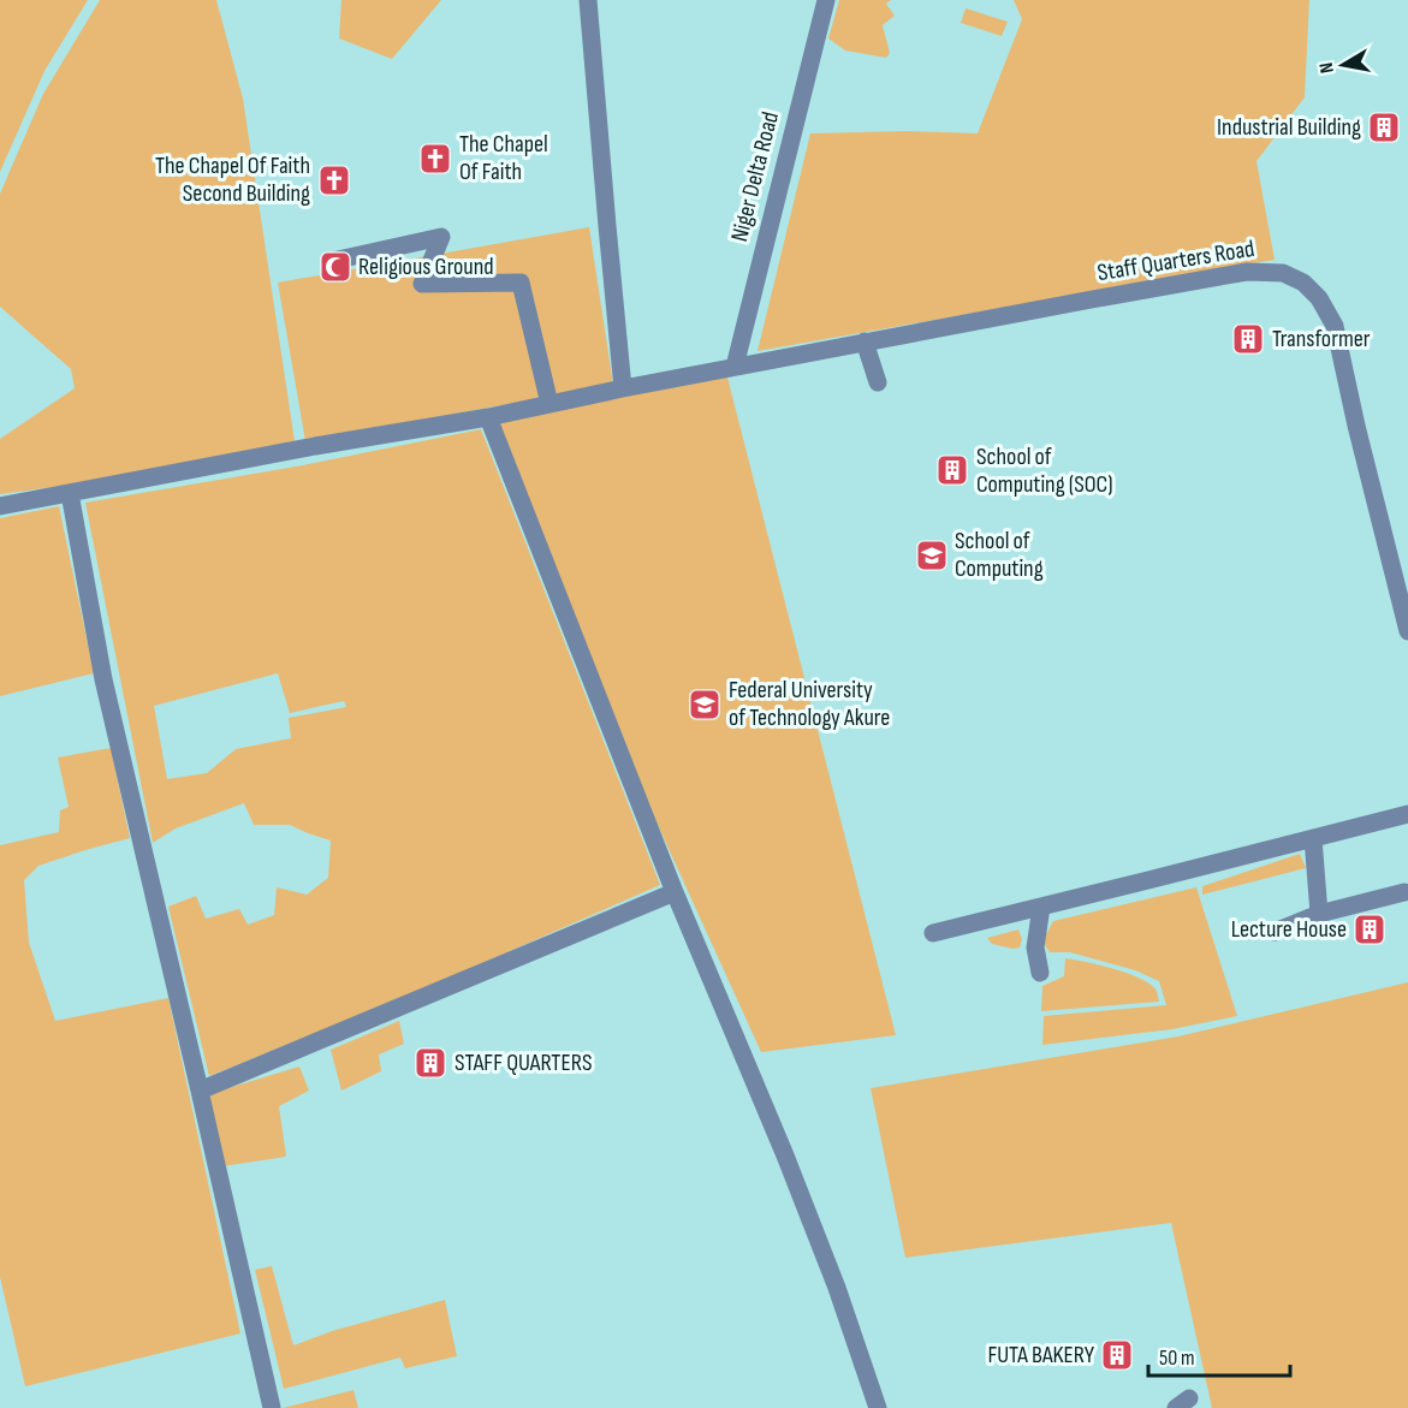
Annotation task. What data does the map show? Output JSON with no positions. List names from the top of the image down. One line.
{"streets":{"street":["Niger Delta Road","Staff Quarters Road"]},"crossings":[["Niger Delta Road","Staff Quarters Road"]],"places":{"building":["Industrial Building","Transformer","School of Computing (SOC)","Lecture House","STAFF QUARTERS","FUTA BAKERY"],"church":["The Chapel Of Faith","The Chapel Of Faith Second Building"],"mosque":["Religious Ground"],"school or university":["School of Computing","Federal University of Technology Akure"]},"scale_bar":"50 m","north":"left"}
